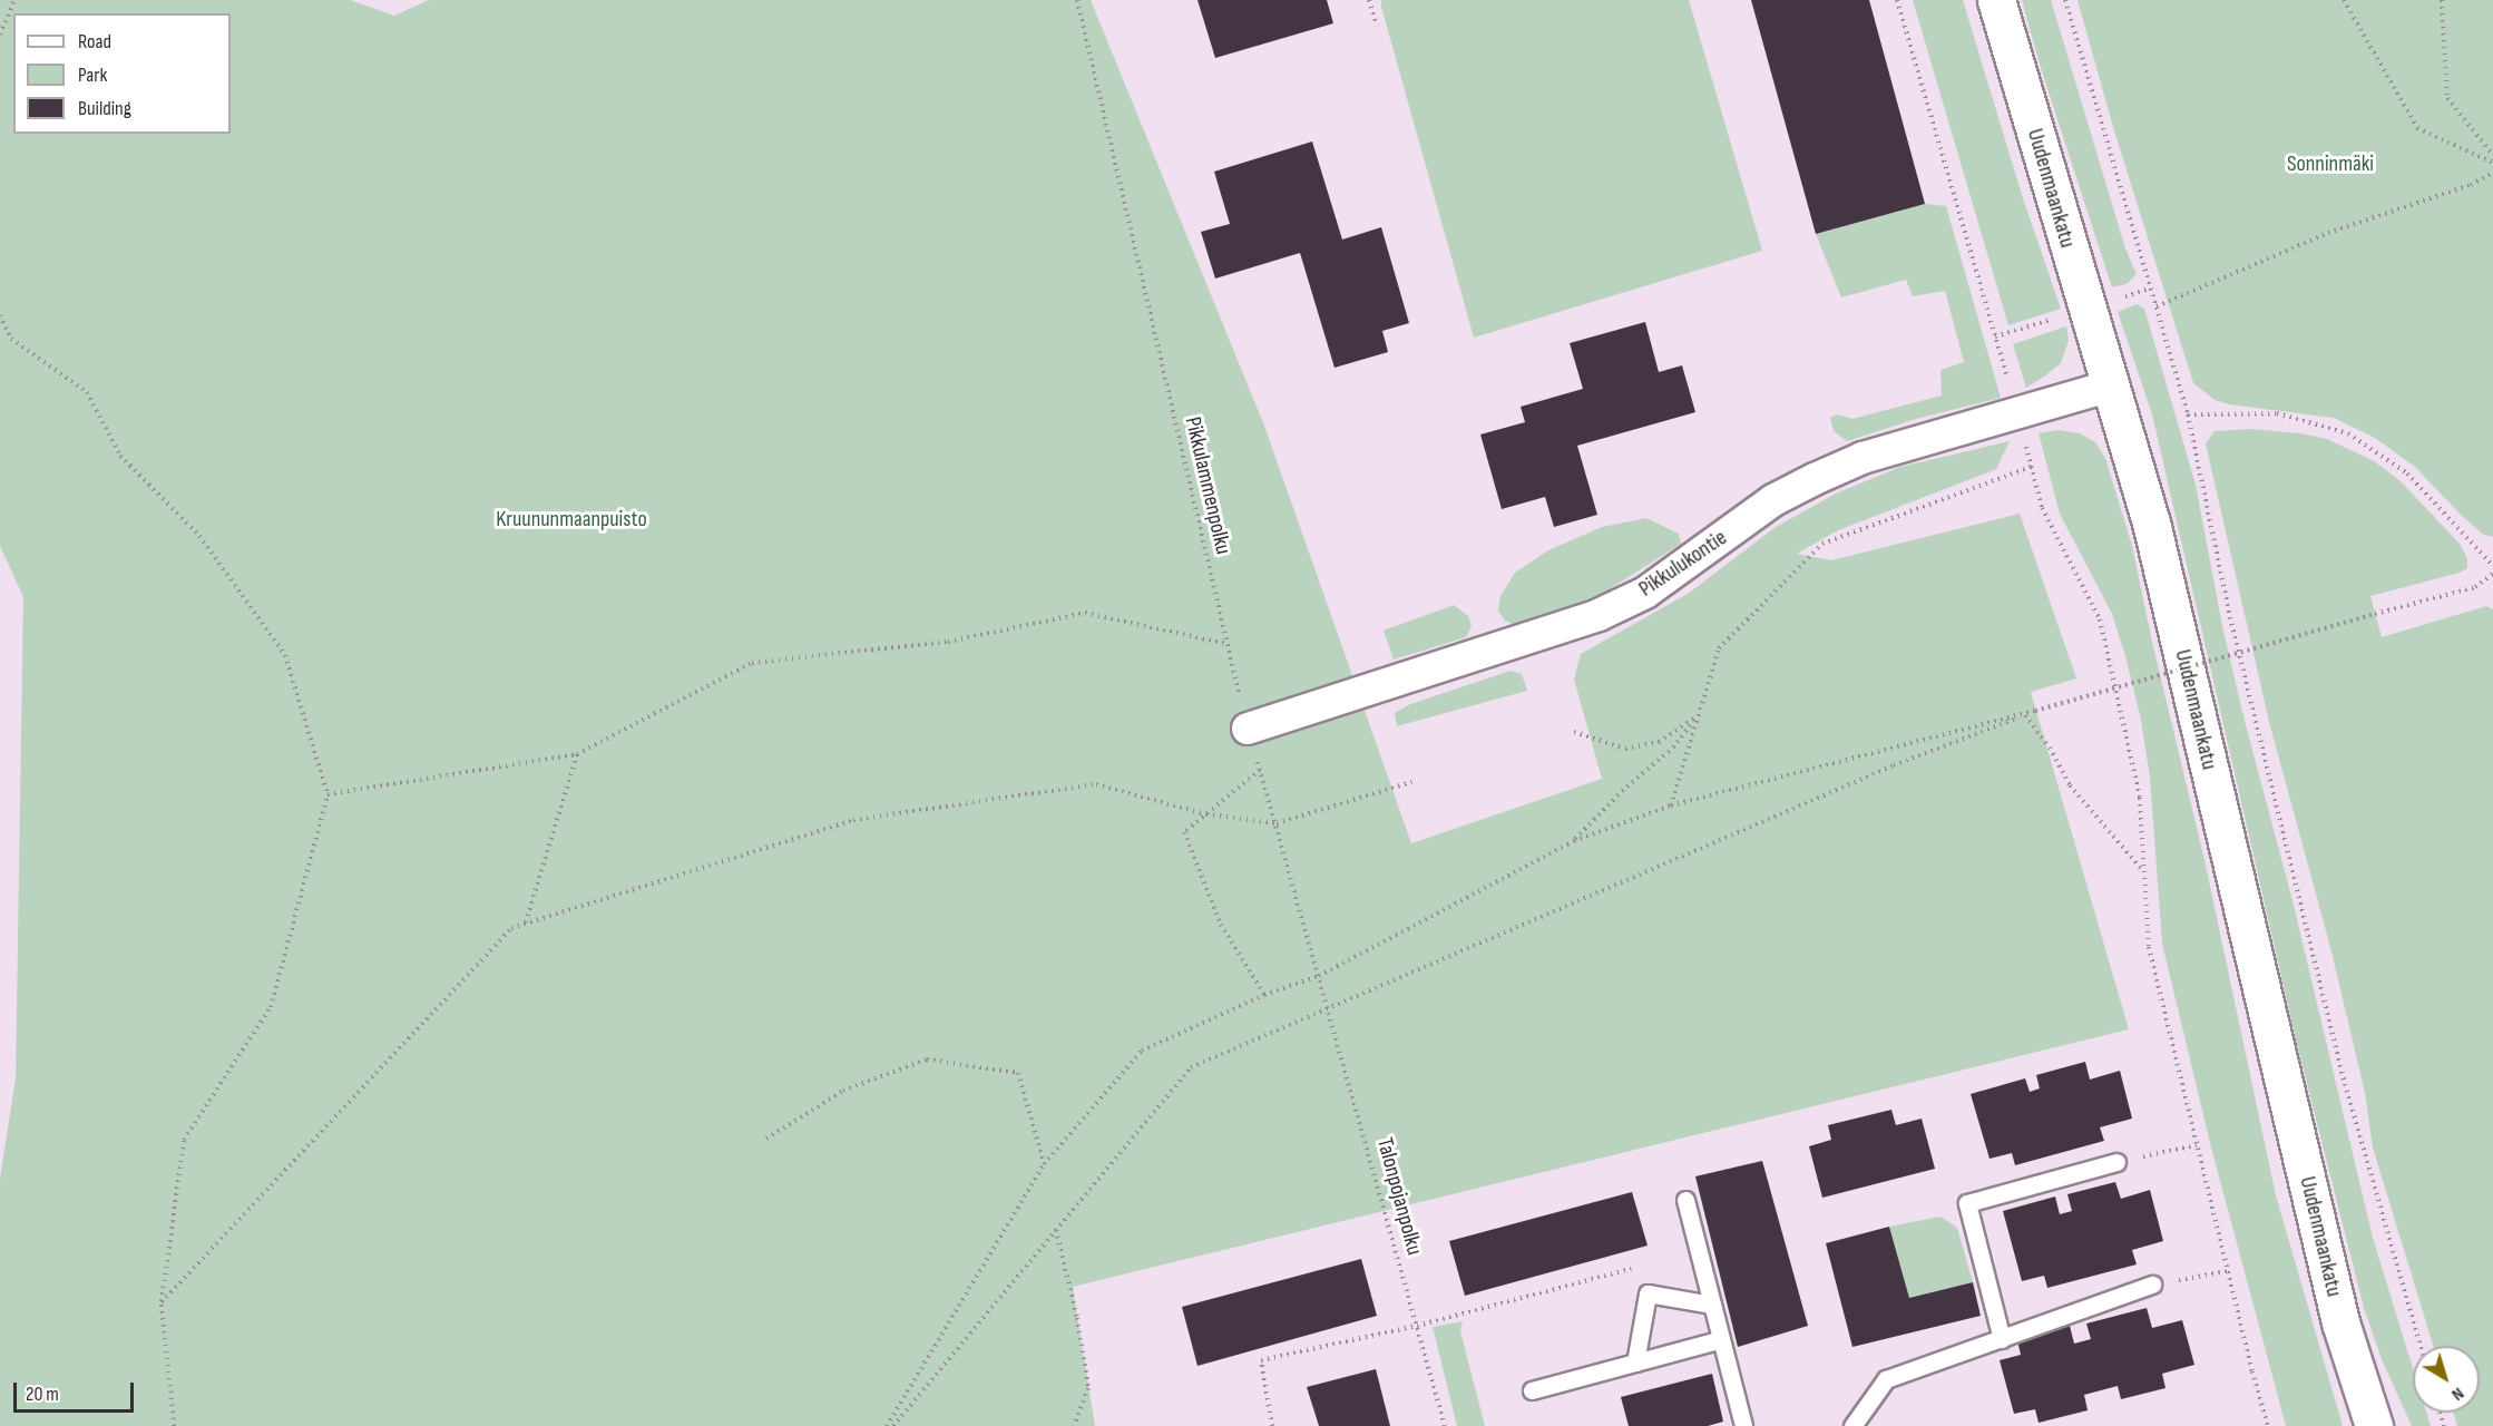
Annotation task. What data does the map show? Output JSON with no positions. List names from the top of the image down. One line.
{"streets":{"main road":["Uudenmaankatu"],"street":["Pikkulukontie"],"path":["Pikkulammenpolku","Talonpojanpolku"]},"crossings":[["Uudenmaankatu","Pikkulukontie"],["Pikkulammenpolku","Pikkulukontie"],["Pikkulammenpolku","Talonpojanpolku"]],"parks":["Sonninmäki","Kruununmaanpuisto"],"legend":["Road","Park","Building"],"scale_bar":"20 m","north":"bottom right"}
